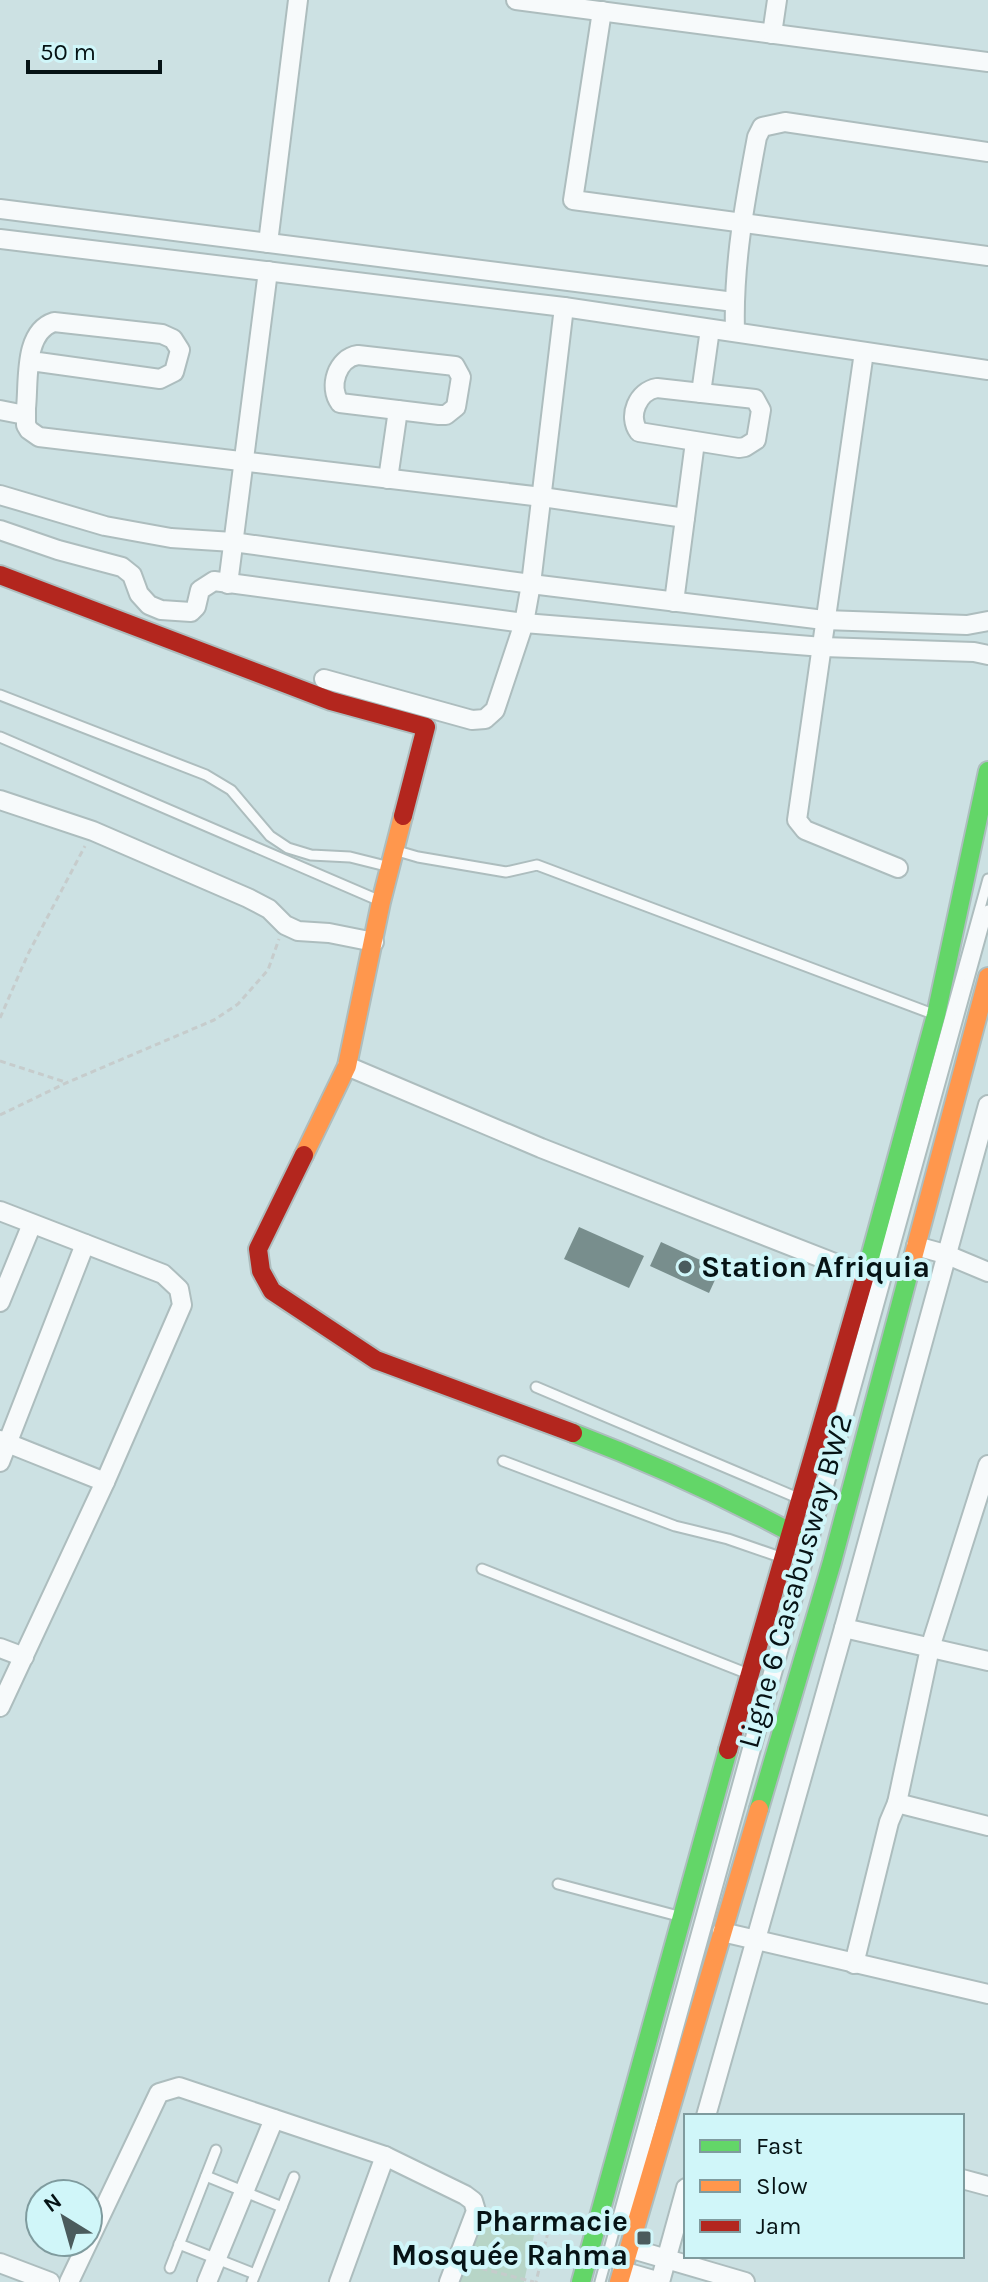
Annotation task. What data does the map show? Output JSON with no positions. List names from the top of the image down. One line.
{"streets":{"lane":["Ligne 6 Casabusway BW2"]},"places":{"other":["Station Afriquia"],"transit":["Pharmacie Mosquée Rahma"]},"legend":["Fast","Slow","Jam"],"scale_bar":"50 m","north":"top left"}
